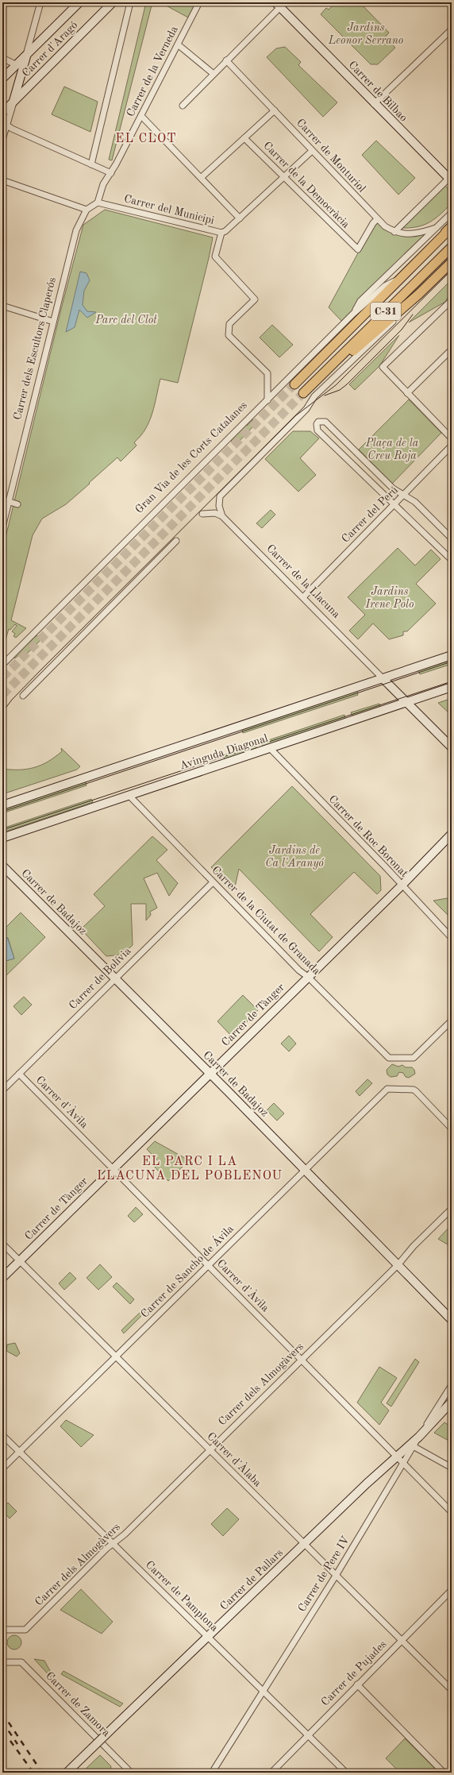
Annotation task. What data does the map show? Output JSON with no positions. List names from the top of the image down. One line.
{"streets":{"main road":["C-31","Gran Via de les Corts Catalanes"],"street":["Carrer d'Aragó","Carrer de la Verneda","Carrer de Bilbao","Carrer de Monturiol","Carrer de la Democràcia","Carrer del Municipi","Carrer dels Escultors Claperós","Carrer del Perú","Carrer de la Llacuna","Avinguda Diagonal","Carrer de Roc Boronat","Carrer de Badajoz","Carrer de la Ciutat de Granada","Carrer de Bolívia","Carrer de Tànger","Carrer d'Àvila","Carrer de Sancho de Ávila","Carrer dels Almogàvers","Carrer d'Àlaba","Carrer de Pere IV","Carrer de Pallars","Carrer de Pamplona","Carrer de Pujades","Carrer de Zamora"]},"crossings":[["Carrer de la Verneda","Carrer del Municipi"],["Carrer de Monturiol","Carrer de la Democràcia"],["Carrer del Municipi","Gran Via de les Corts Catalanes"],["Carrer del Perú","Carrer de la Llacuna"],["Carrer de la Llacuna","Avinguda Diagonal"],["Avinguda Diagonal","Carrer de Roc Boronat"],["Avinguda Diagonal","Carrer de la Ciutat de Granada"],["Carrer de Roc Boronat","Carrer de Tànger"],["Carrer de Badajoz","Carrer de Bolívia"],["Carrer de Badajoz","Carrer de Tànger"],["Carrer de Badajoz","Carrer de Sancho de Ávila"],["Carrer de Badajoz","Carrer dels Almogàvers"],["Carrer de la Ciutat de Granada","Carrer de Bolívia"],["Carrer de la Ciutat de Granada","Carrer de Tànger"],["Carrer de Bolívia","Carrer d'Àvila"],["Carrer de Tànger","Carrer d'Àvila"],["Carrer de Tànger","Carrer d'Àlaba"],["Carrer d'Àvila","Carrer de Sancho de Ávila"],["Carrer d'Àvila","Carrer dels Almogàvers"],["Carrer d'Àvila","Carrer de Pere IV"],["Carrer d'Àvila","Carrer de Pallars"],["Carrer de Sancho de Ávila","Carrer d'Àlaba"],["Carrer de Sancho de Ávila","Carrer de Pamplona"],["Carrer dels Almogàvers","Carrer d'Àlaba"],["Carrer dels Almogàvers","Carrer de Pamplona"],["Carrer d'Àlaba","Carrer de Pere IV"],["Carrer d'Àlaba","Carrer de Pallars"],["Carrer d'Àlaba","Carrer de Pujades"],["Carrer de Pere IV","Carrer de Pallars"],["Carrer de Pere IV","Carrer de Pamplona"],["Carrer de Pallars","Carrer de Pamplona"],["Carrer de Pamplona","Carrer de Pujades"]],"districts":["EL CLOT","EL PARC I LA LLACUNA DEL POBLENOU"],"parks":["Jardins Leonor Serrano","Parc del Clot","Plaça de la Creu Roja","Jardins Irene Polo","Jardins de Ca l'Aranyó"]}
